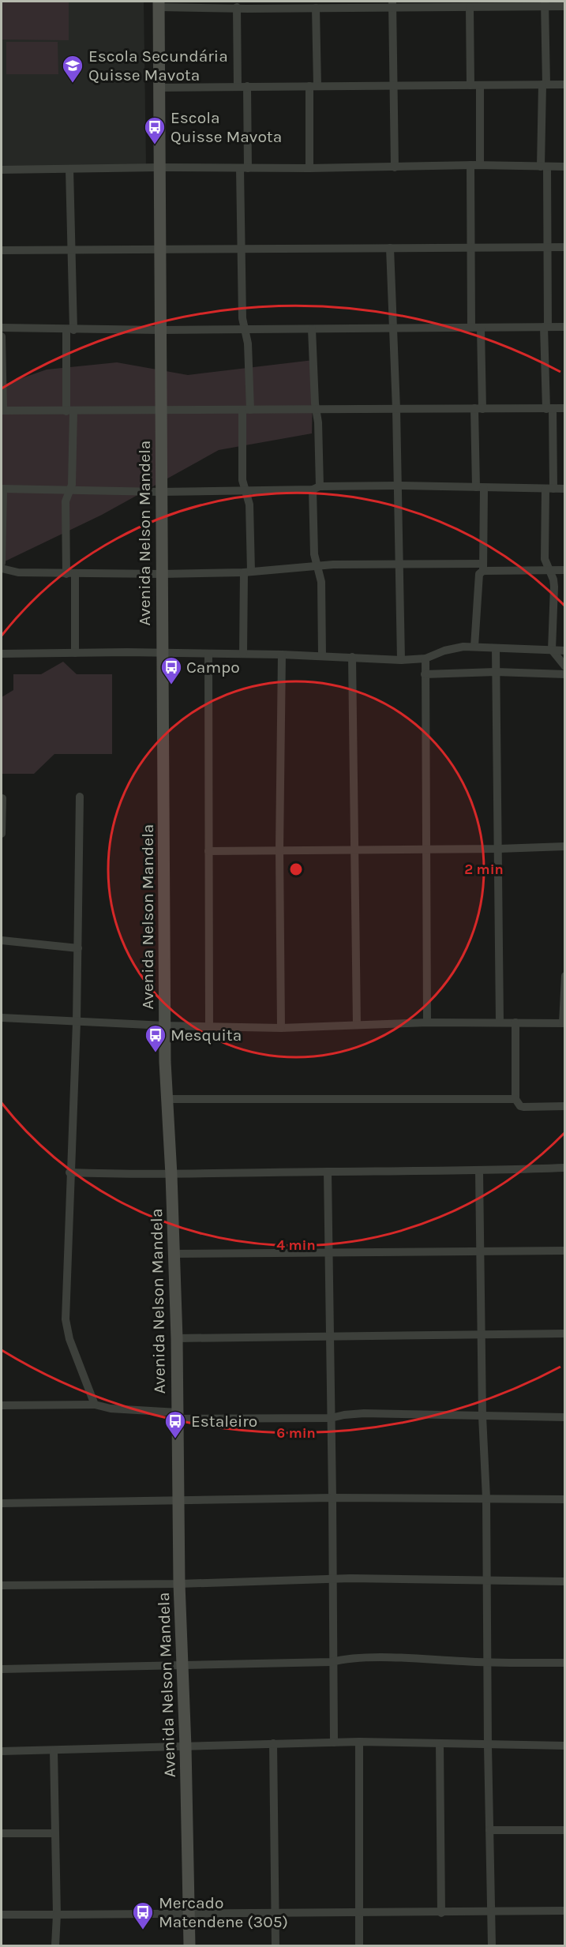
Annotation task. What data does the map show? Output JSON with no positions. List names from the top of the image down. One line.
{"streets":{"street":["Avenida Nelson Mandela"]},"places":{"school or university":["Escola Secundária Quisse Mavota"],"bus stop":["Escola Quisse Mavota","Campo","Mesquita","Estaleiro","Mercado Matendene (305)"]},"rings":["2 min","4 min","6 min"]}
